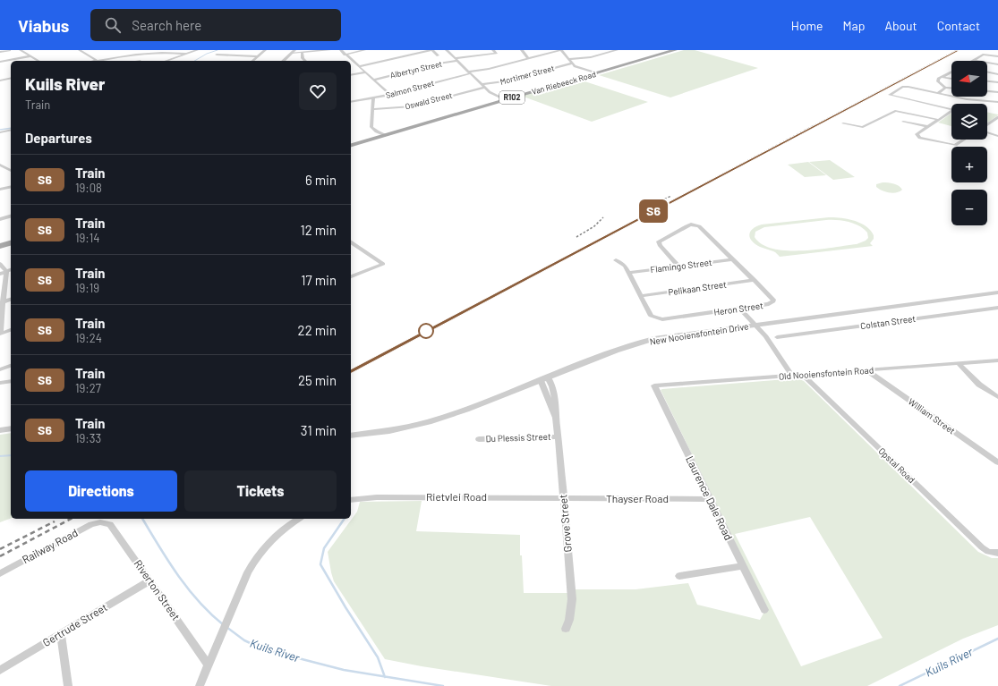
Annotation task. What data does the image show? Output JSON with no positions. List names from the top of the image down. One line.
{"streets":{"main road":["Van Riebeeck Road","R102"],"street":["Albertyn Street","Mortimer Street","Salmon Street","Oswald Street","Flamingo Street","Pelikaan Street","Heron Street","Colstan Street","New Nooiensfontein Drive","Old Nooiensfontein Road","William Street","Du Plessis Street","Opstal Road","Rietvlei Road","Laurence Dale Road","Thayser Road","Grove Street","Railway Road","Riverton Street","Gertrude Street"]},"crossings":[["Mortimer Street","Oswald Street"],["Flamingo Street","Heron Street"],["Pelikaan Street","Heron Street"],["New Nooiensfontein Drive","Grove Street"],["Old Nooiensfontein Road","William Street"],["Old Nooiensfontein Road","Opstal Road"],["Old Nooiensfontein Road","Laurence Dale Road"],["Du Plessis Street","Grove Street"],["Rietvlei Road","Thayser Road"],["Rietvlei Road","Grove Street"],["Laurence Dale Road","Thayser Road"],["Thayser Road","Grove Street"],["Railway Road","Riverton Street"],["Riverton Street","Gertrude Street"]],"water":["Kuils River"],"north":"left","page":{"header":"Viabus","search":"Search here","nav":["Home","Map","About","Contact"],"on_map":"S6","map_buttons":["+","−"],"heading":[["Kuils River","Train"],"Departures"],"list":[{"mark":"S6","name":"Train","note":"19:08","value":"6 min"},{"mark":"S6","name":"Train","note":"19:14","value":"12 min"},{"mark":"S6","name":"Train","note":"19:19","value":"17 min"},{"mark":"S6","name":"Train","note":"19:24","value":"22 min"},{"mark":"S6","name":"Train","note":"19:27","value":"25 min"},{"mark":"S6","name":"Train","note":"19:33","value":"31 min"}],"buttons":["Directions","Tickets"]}}
